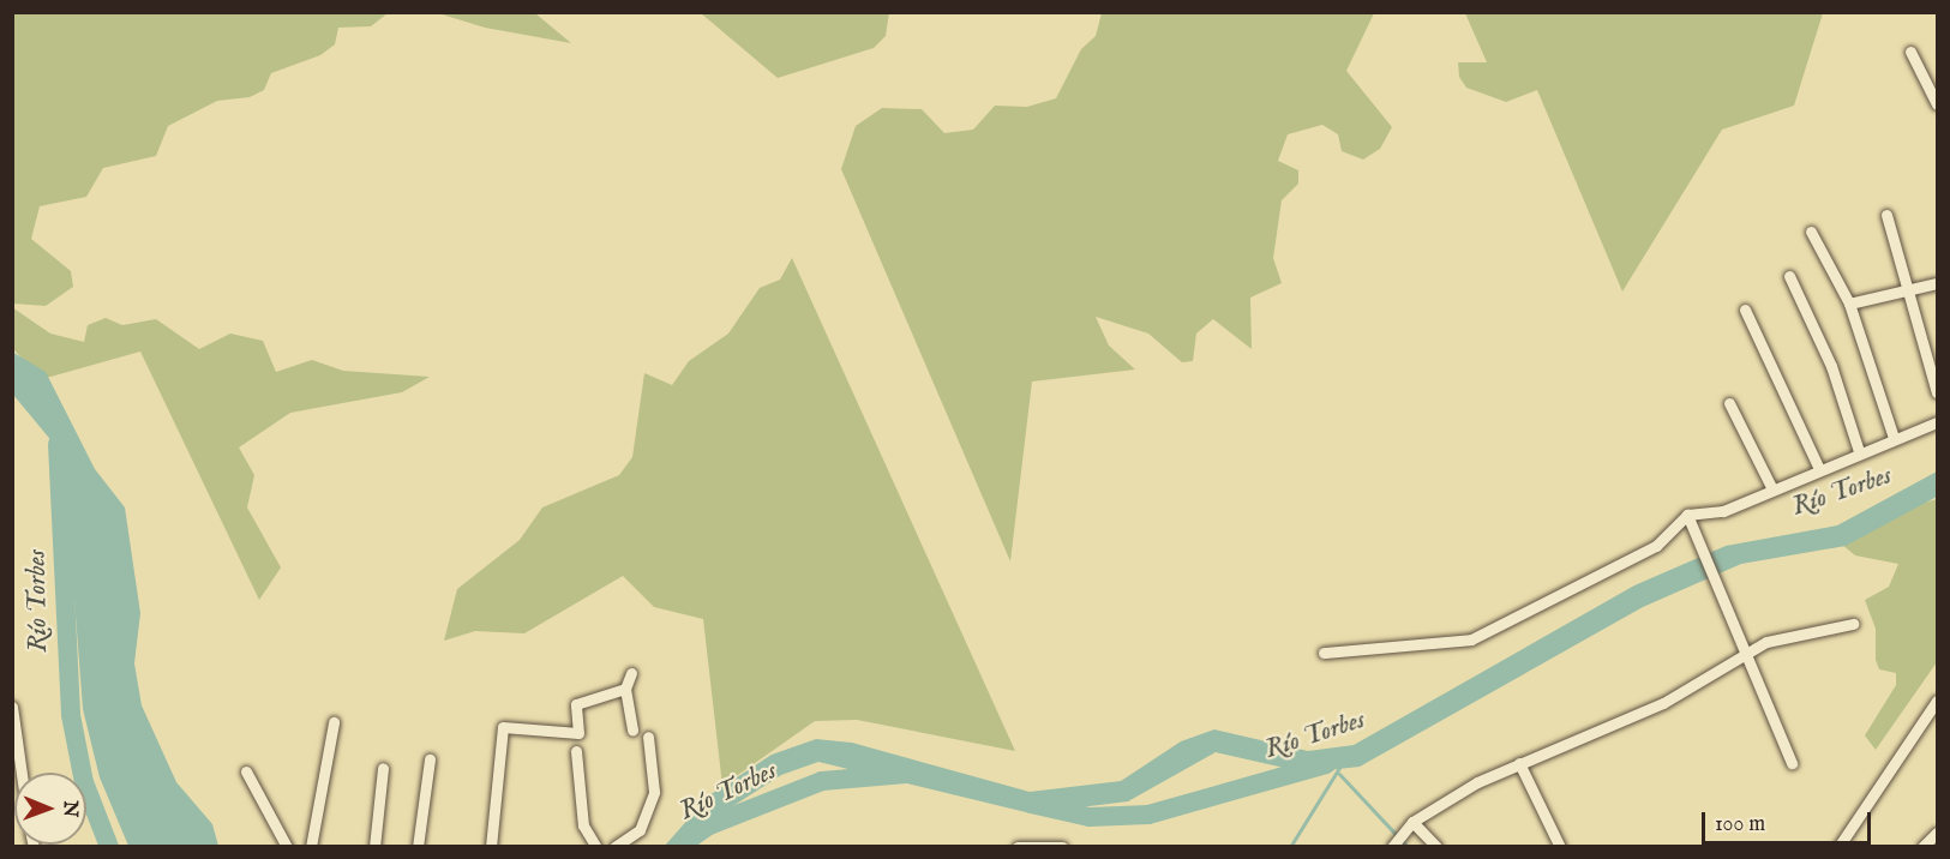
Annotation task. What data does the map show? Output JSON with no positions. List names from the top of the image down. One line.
{"water":["Río Torbes"],"scale_bar":"100 m","north":"right"}
